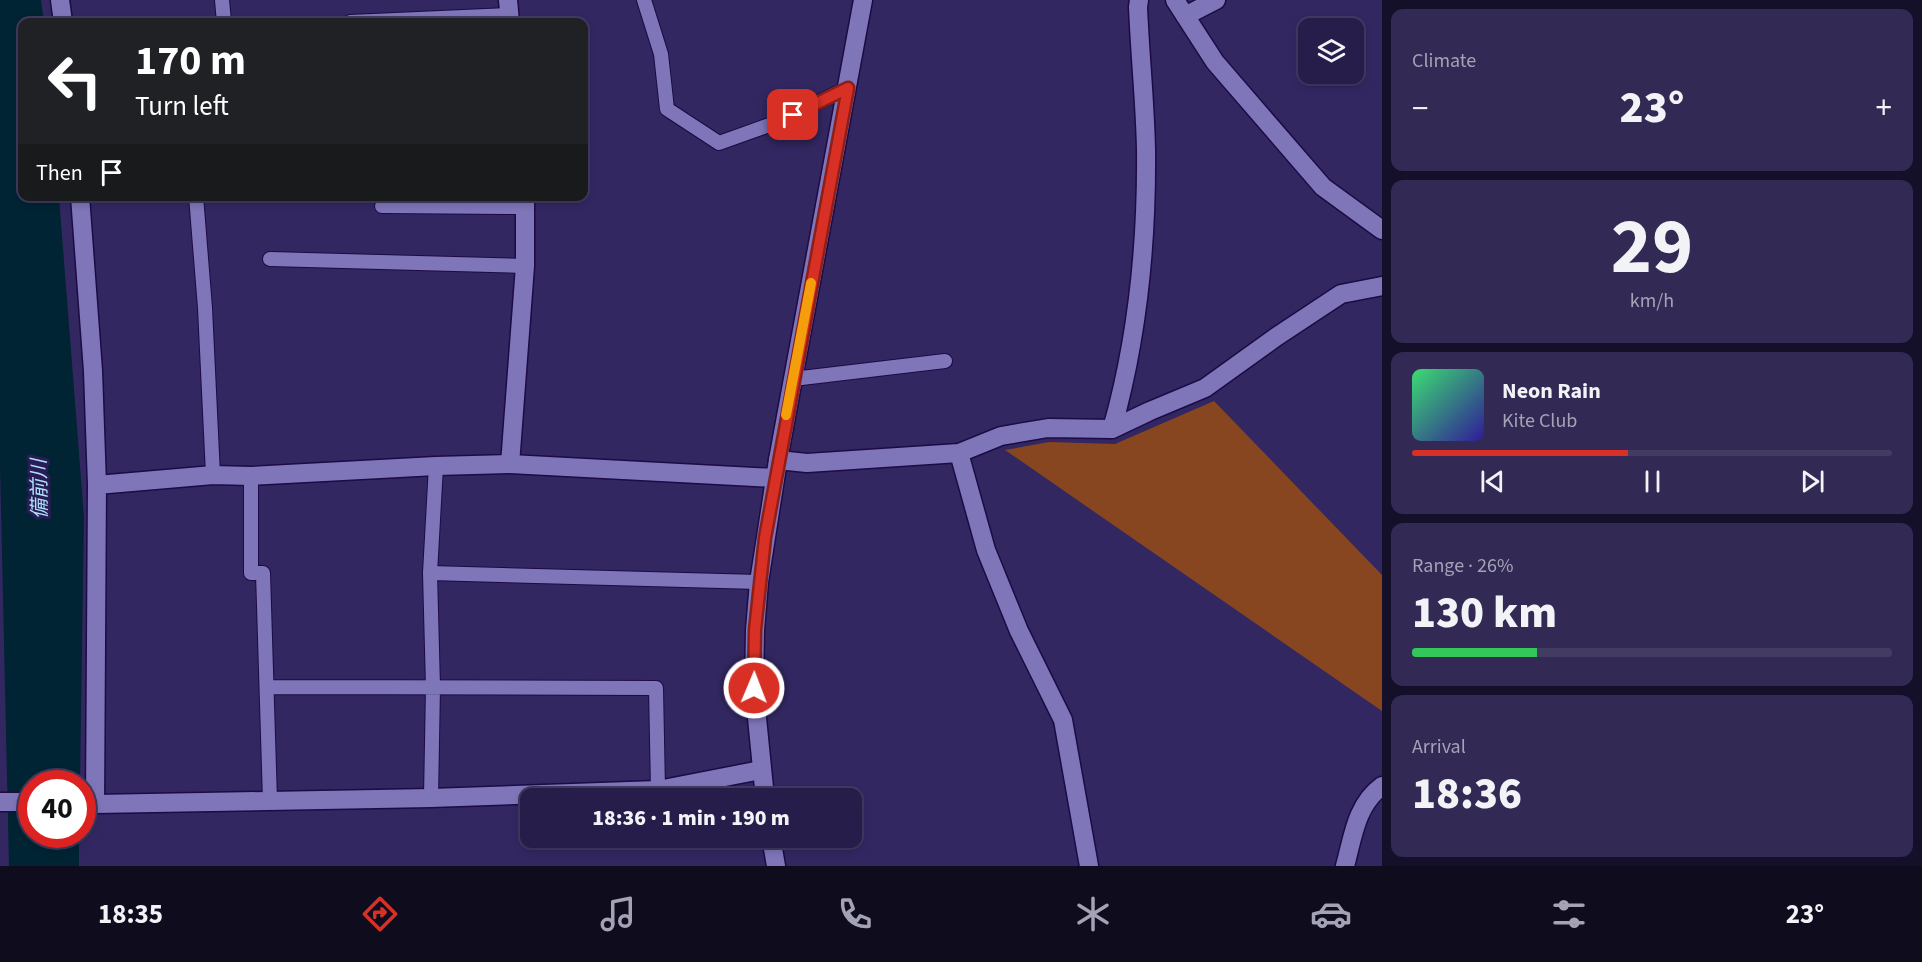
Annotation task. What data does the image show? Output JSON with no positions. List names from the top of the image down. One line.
{"water":["備前川"],"page":{"tile":["Climate",["29","km/h"],["Range · 26%","130 km"],["Arrival","18:36"]],"turn":["170 m","Turn left"],"heat":["−","23°","+"],"then":"Then","song":["Neon Rain","Kite Club"],"limit":"40","trip":"18:36 · 1 min · 190 m","tabs":["18:35","23°"]}}
